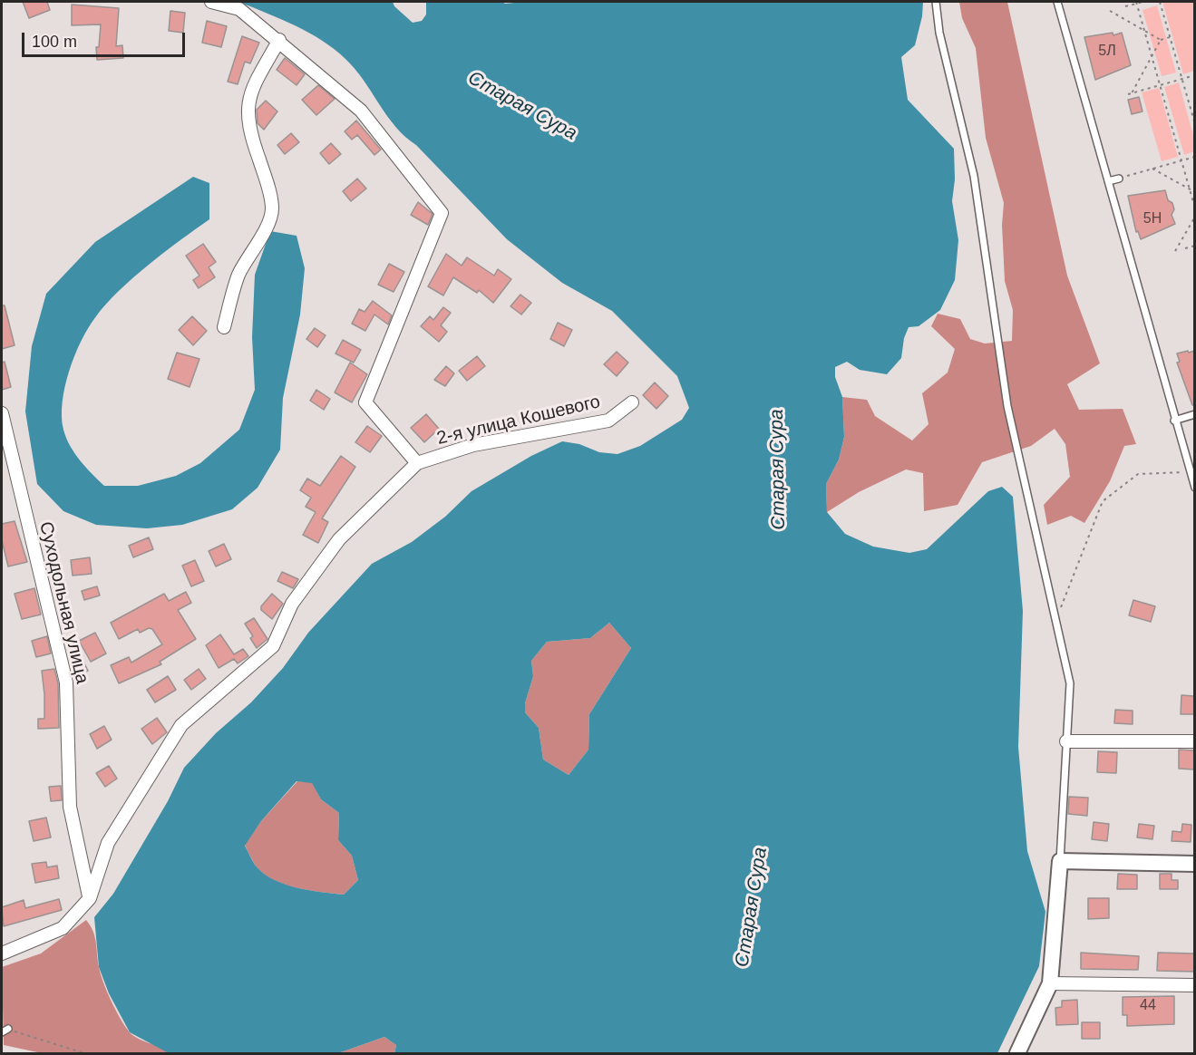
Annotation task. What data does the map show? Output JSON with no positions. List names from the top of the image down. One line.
{"streets":{"street":["2-я улица Кошевого","Суходольная улица"]},"crossings":[["2-я улица Кошевого","Суходольная улица"]],"water":["Старая Сура"],"house_numbers":["5Л","5Н","44"],"scale_bar":"100 m"}
